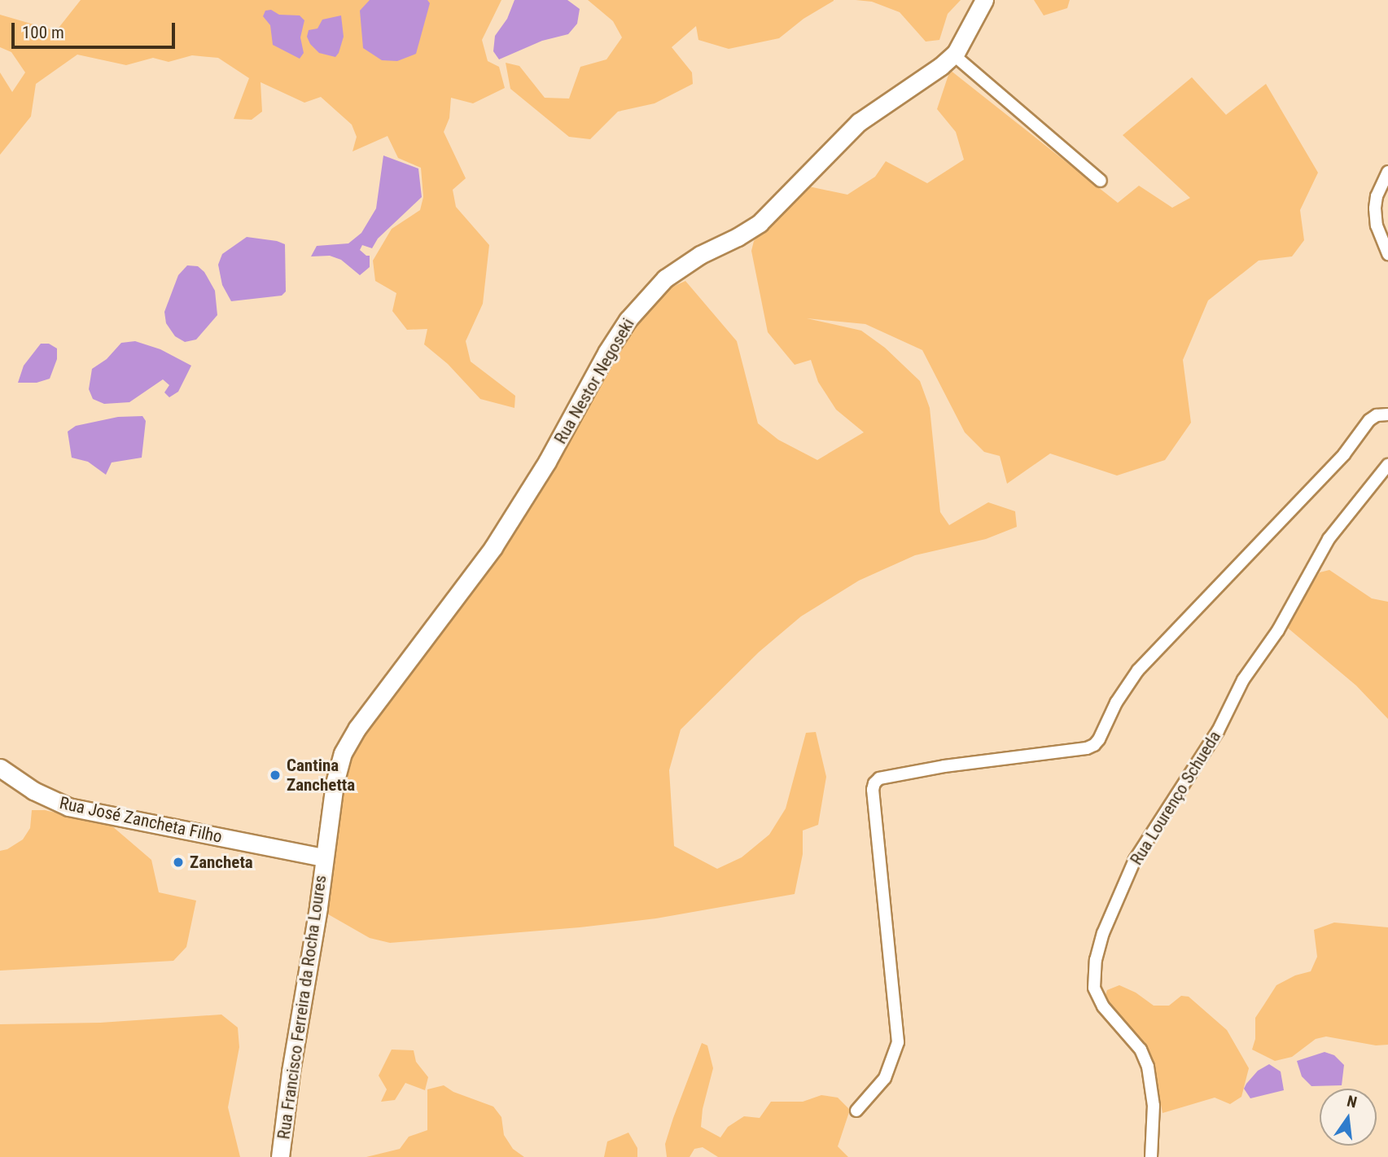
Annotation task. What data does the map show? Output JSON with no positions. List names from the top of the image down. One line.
{"streets":{"street":["Rua Nestor Negoseki","Rua Lourenço Schueda","Rua José Zancheta Filho","Rua Francisco Ferreira da Rocha Loures"]},"crossings":[["Rua Nestor Negoseki","Rua José Zancheta Filho"],["Rua Nestor Negoseki","Rua Francisco Ferreira da Rocha Loures"],["Rua José Zancheta Filho","Rua Francisco Ferreira da Rocha Loures"]],"places":["Cantina Zanchetta","Zancheta"],"scale_bar":"100 m","north":"top"}
